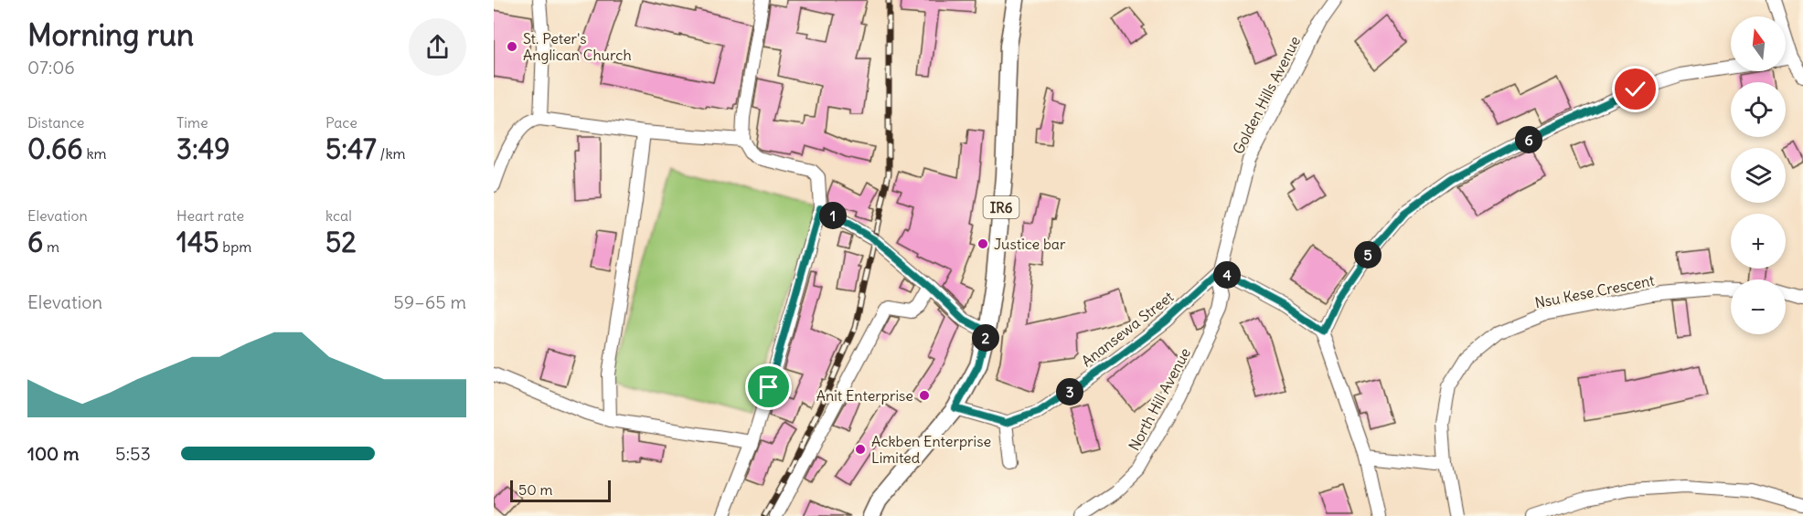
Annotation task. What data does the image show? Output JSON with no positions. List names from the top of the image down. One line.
{"streets":{"main road":["IR6"],"street":["Golden Hills Avenue","Nsu Kese Crescent","Anansewa Street","North Hill Avenue"]},"crossings":[["Golden Hills Avenue","Anansewa Street"],["Golden Hills Avenue","North Hill Avenue"],["Anansewa Street","North Hill Avenue"]],"places":["St. Peter's Anglican Church","Justice bar","Anit Enterprise","Ackben Enterprise Limited"],"scale_bar":"50 m","north":"top","page":{"heading":["Morning run","07:06"],"map_buttons":["+","−"],"stats":[["Distance","0.66 km"],["Time","3:49"],["Pace","5:47 /km"],["Elevation","6 m"],["Heart rate","145 bpm"],["kcal","52"]],"pins":["6","1","5","4","2","3"],"chart":["Elevation","59–65 m"],"list":[{"name":"100 m","note":"5:53"}],"scale":"50 m"}}
